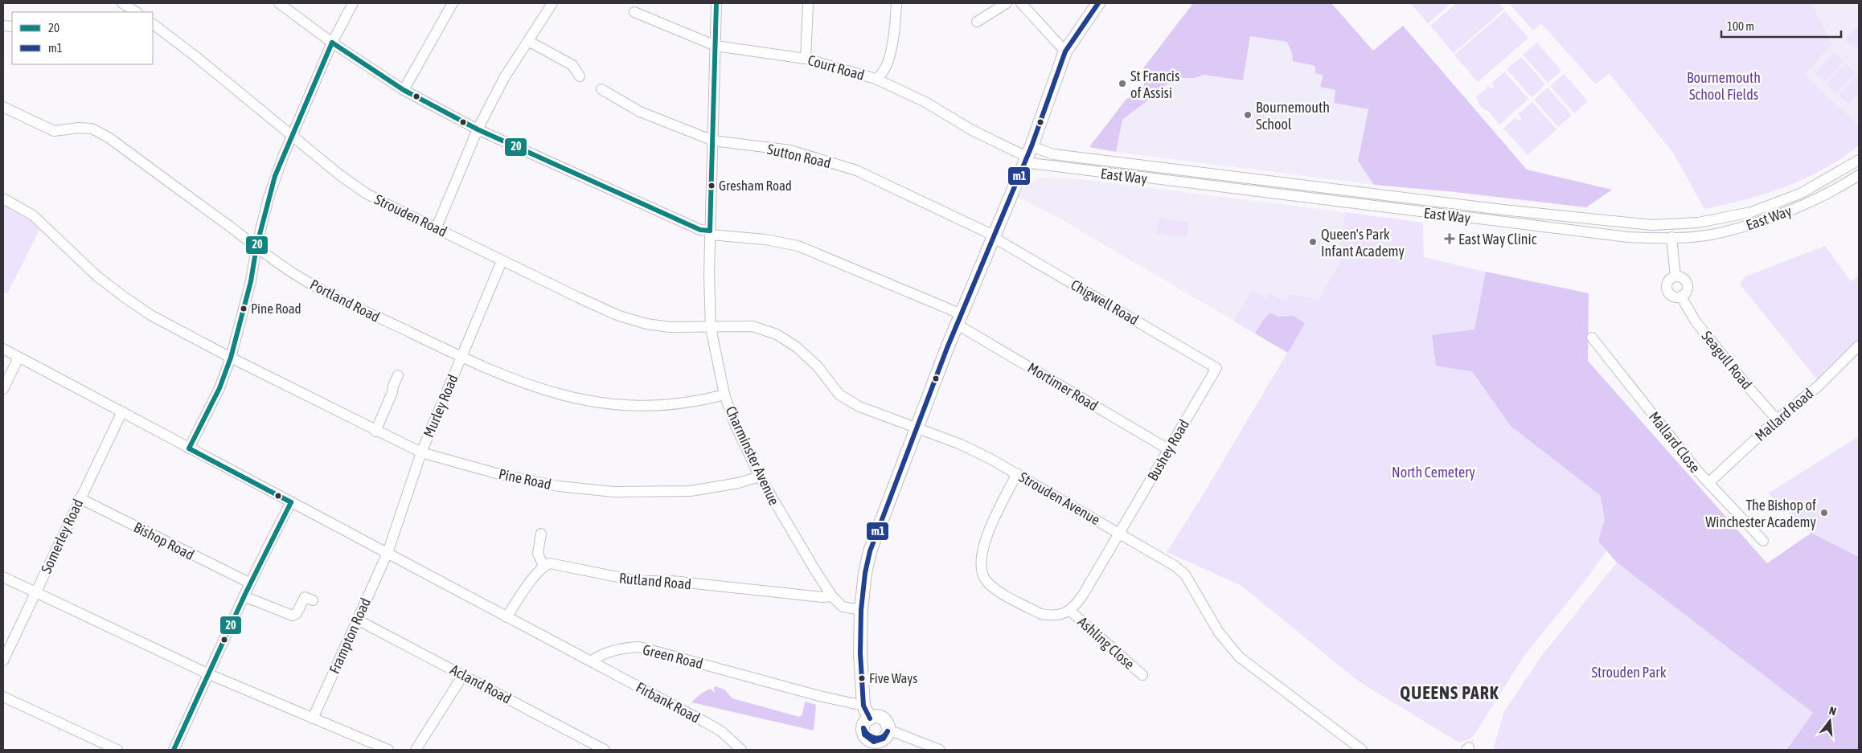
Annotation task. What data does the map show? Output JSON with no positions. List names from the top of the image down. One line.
{"streets":{"street":["Court Road","Sutton Road","East Way","Strouden Road","Portland Road","Chigwell Road","Seagull Road","Mortimer Road","Murley Road","Mallard Road","Mallard Close","Bushey Road","Charminster Avenue","Pine Road","Strouden Avenue","Somerley Road","Bishop Road","Rutland Road","Frampton Road","Ashling Close","Green Road","Acland Road","Firbank Road"]},"crossings":[["Court Road","East Way"],["Court Road","Charminster Avenue"],["Sutton Road","Chigwell Road"],["Sutton Road","Charminster Avenue"],["Strouden Road","Murley Road"],["Strouden Road","Charminster Avenue"],["Strouden Road","Strouden Avenue"],["Portland Road","Murley Road"],["Portland Road","Charminster Avenue"],["Chigwell Road","Bushey Road"],["Seagull Road","Mallard Road"],["Mortimer Road","Bushey Road"],["Murley Road","Pine Road"],["Murley Road","Frampton Road"],["Mallard Road","Mallard Close"],["Bushey Road","Strouden Avenue"],["Bushey Road","Ashling Close"],["Charminster Avenue","Pine Road"],["Charminster Avenue","Strouden Avenue"],["Charminster Avenue","Rutland Road"],["Somerley Road","Bishop Road"],["Frampton Road","Acland Road"],["Green Road","Firbank Road"]],"districts":["QUEENS PARK"],"parks":["Bournemouth School Fields","North Cemetery","Strouden Park"],"places":{"other":["St Francis of Assisi","Bournemouth School","Gresham Road","Queen's Park Infant Academy","Pine Road","The Bishop of Winchester Academy","Five Ways"],"health":["East Way Clinic"]},"lines":["transit line 20","transit line m1"],"legend":["20","m1"],"scale_bar":"100 m","north":"top"}
